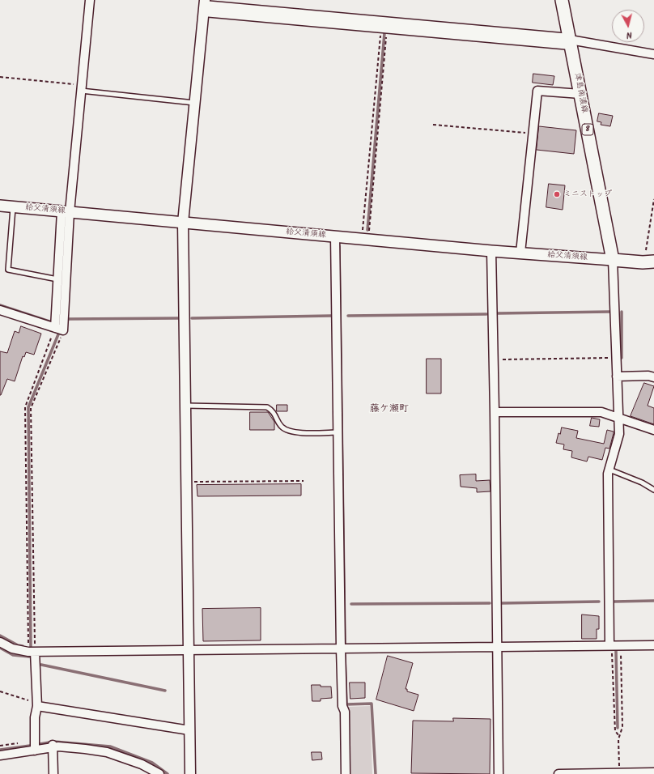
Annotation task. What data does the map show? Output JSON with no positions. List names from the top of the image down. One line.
{"streets":{"main road":["津島南濃線","8","給父清須線"]},"crossings":[["津島南濃線","給父清須線"]],"districts":["藤ケ瀬町"],"places":["ミニストップ"],"north":"bottom"}
